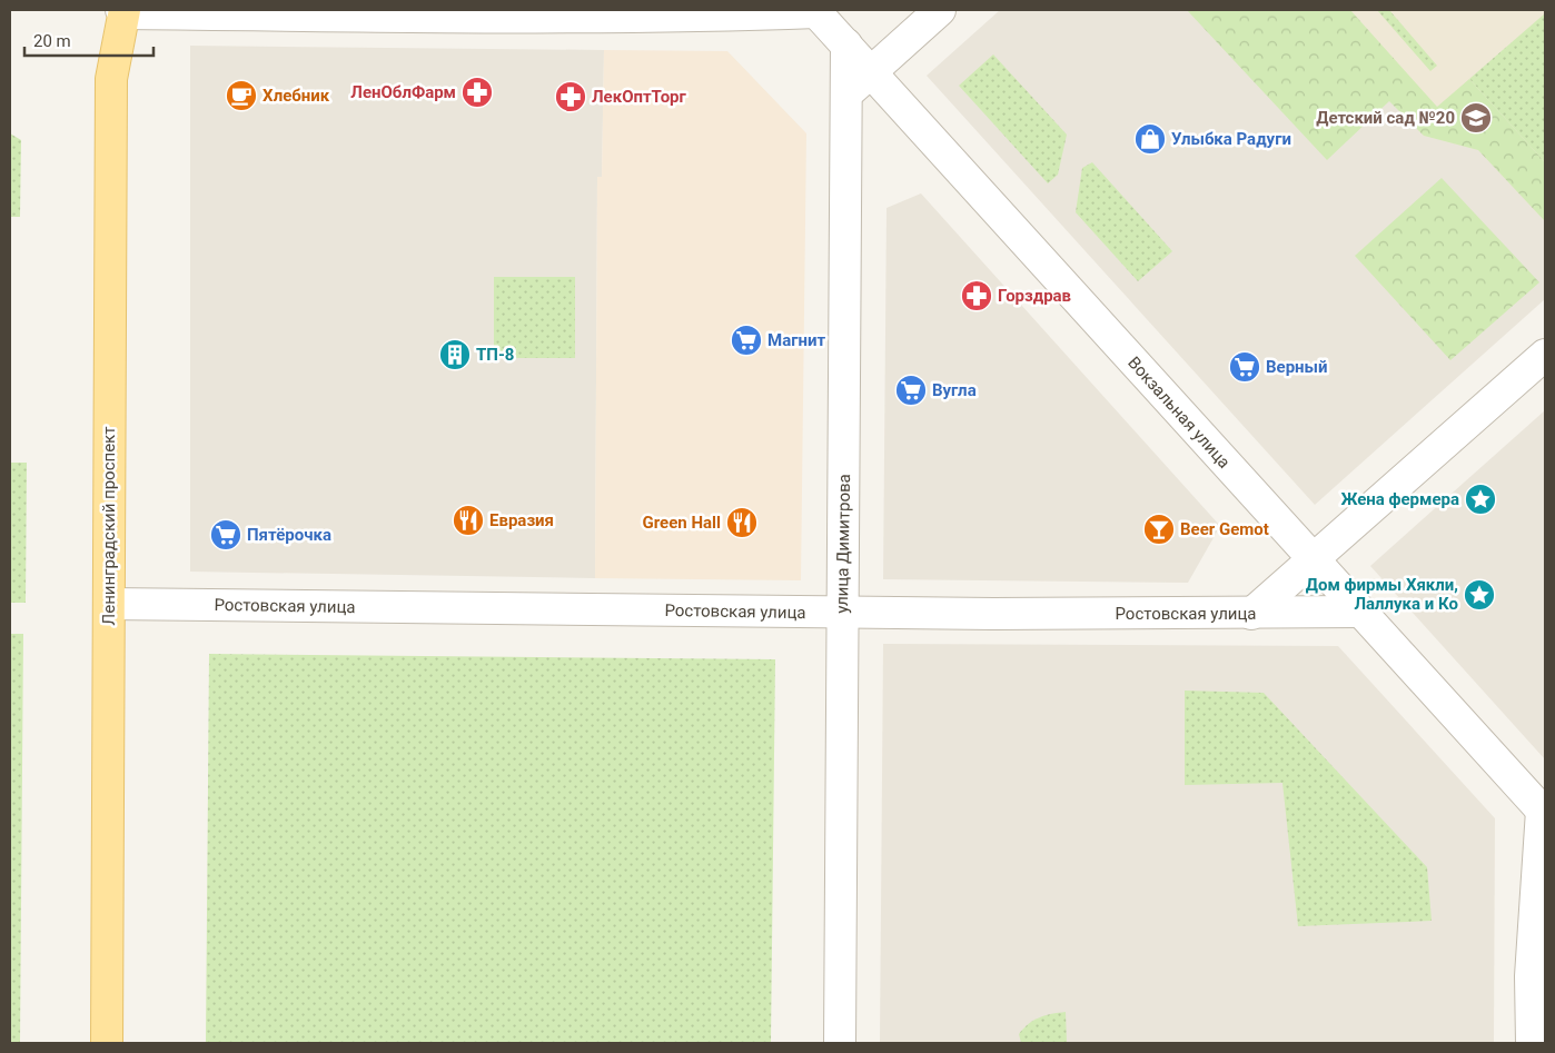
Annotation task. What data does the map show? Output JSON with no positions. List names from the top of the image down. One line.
{"streets":{"main road":["Ленинградский проспект"],"street":["Вокзальная улица","улица Димитрова","Ростовская улица"]},"crossings":[["Вокзальная улица","улица Димитрова"],["Вокзальная улица","Ростовская улица"],["Ленинградский проспект","Ростовская улица"],["улица Димитрова","Ростовская улица"]],"places":{"pharmacy":["ЛенОблФарм","ЛекОптТорг","Горздрав"],"cafe":["Хлебник"],"school or university":["Детский сад №20"],"shop":["Улыбка Радуги"],"supermarket":["Магнит","Верный","Вугла","Пятёрочка"],"building":["ТП-8"],"place":["Жена фермера","Дом фирмы Хякли, Лаллука и Ко"],"restaurant":["Евразия","Green Hall"],"bar":["Beer Gemot"]},"scale_bar":"20 m"}
